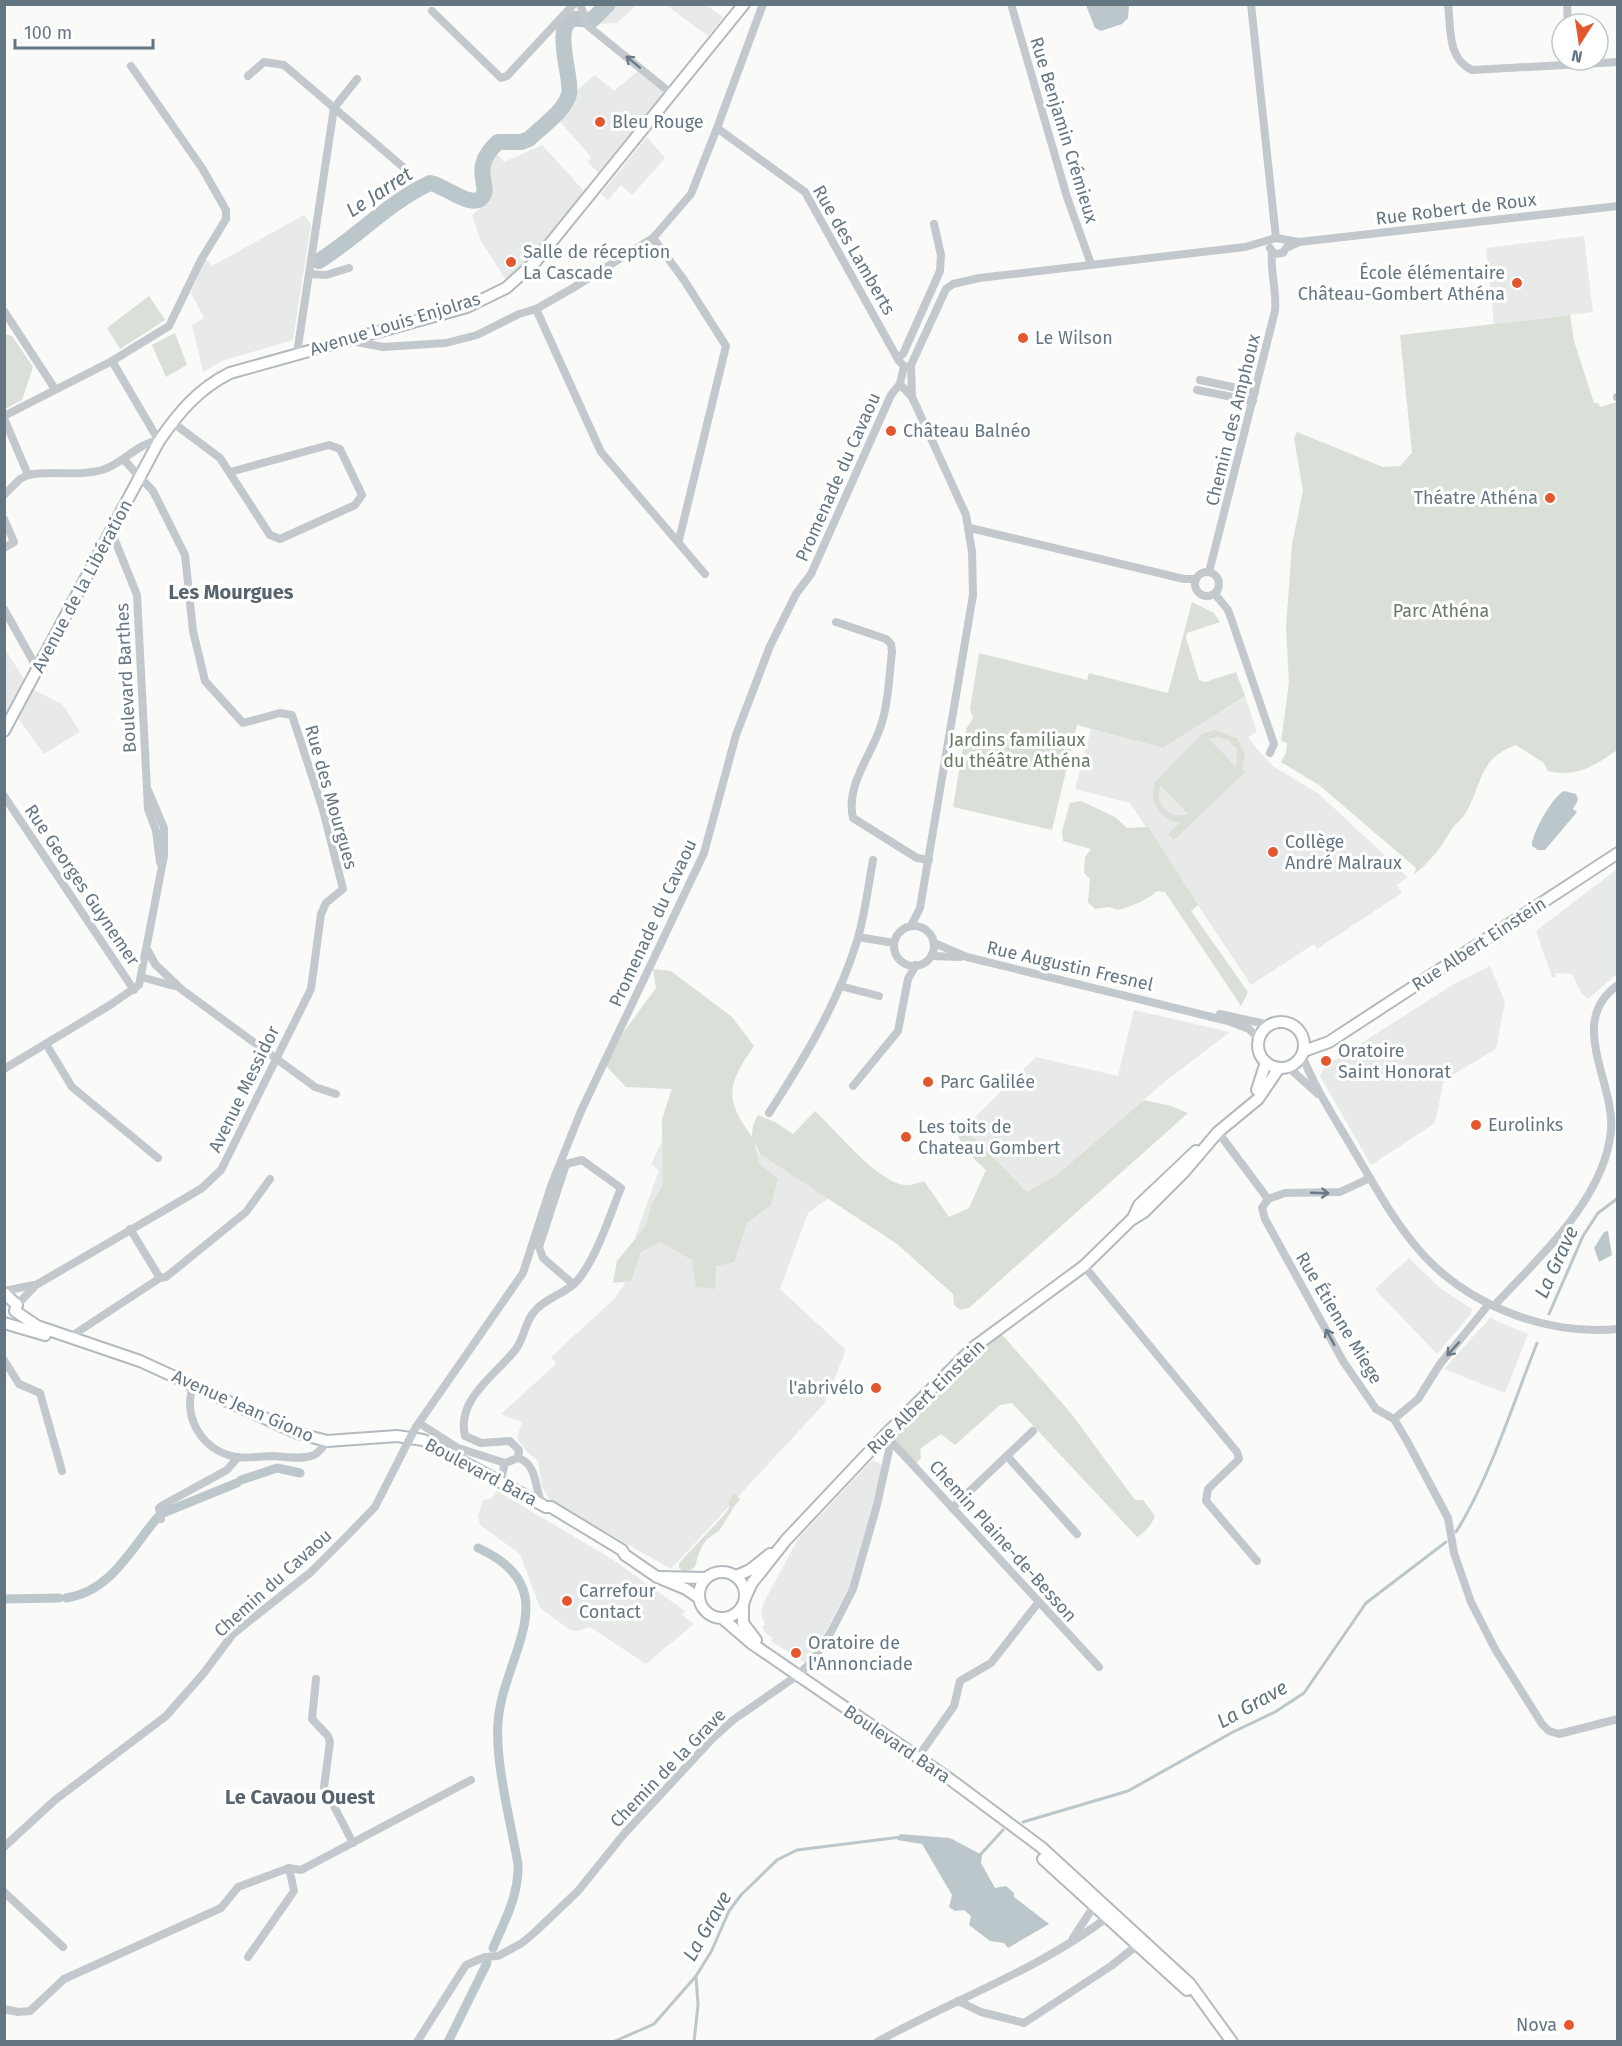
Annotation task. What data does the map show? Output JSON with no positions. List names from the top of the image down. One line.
{"streets":{"street":["Rue Benjamin Crémieux","Rue Robert de Roux","Rue des Lamberts","Avenue Louis Enjolras","Chemin des Amphoux","Promenade du Cavaou","Avenue de la Libération","Boulevard Barthes","Rue des Mourgues","Rue Georges Guynemer","Rue Albert Einstein","Rue Augustin Fresnel","Avenue Messidor","Rue Étienne Miege","Avenue Jean Giono","Boulevard Bara","Chemin Plaine-de-Besson","Chemin du Cavaou","Chemin de la Grave"]},"crossings":[["Rue Benjamin Crémieux","Rue Robert de Roux"],["Rue Robert de Roux","Rue des Lamberts"],["Rue Robert de Roux","Chemin des Amphoux"],["Avenue Louis Enjolras","Avenue de la Libération"],["Promenade du Cavaou","Avenue Jean Giono"],["Promenade du Cavaou","Boulevard Bara"],["Promenade du Cavaou","Chemin du Cavaou"],["Avenue de la Libération","Boulevard Barthes"],["Avenue de la Libération","Rue des Mourgues"],["Boulevard Barthes","Rue Georges Guynemer"],["Rue des Mourgues","Avenue Messidor"],["Rue Albert Einstein","Rue Augustin Fresnel"],["Rue Albert Einstein","Boulevard Bara"],["Rue Albert Einstein","Chemin Plaine-de-Besson"],["Rue Albert Einstein","Chemin de la Grave"],["Avenue Messidor","Avenue Jean Giono"],["Avenue Jean Giono","Boulevard Bara"],["Avenue Jean Giono","Chemin du Cavaou"],["Boulevard Bara","Chemin du Cavaou"],["Boulevard Bara","Chemin de la Grave"],["Chemin Plaine-de-Besson","Chemin de la Grave"]],"one_way":["Rue Étienne Miege"],"districts":["Les Mourgues","Le Cavaou Ouest"],"water":["Le Jarret","La Grave"],"parks":["Parc Athéna","Jardins familiaux du théâtre Athéna"],"places":["Bleu Rouge","Salle de réception La Cascade","École élémentaire Château-Gombert Athéna","Le Wilson","Château Balnéo","Théatre Athéna","Collège André Malraux","Oratoire Saint Honorat","Parc Galilée","Eurolinks","Les toits de Chateau Gombert","l'abrivélo","Carrefour Contact","Oratoire de l'Annonciade","Nova"],"scale_bar":"100 m","north":"bottom"}
